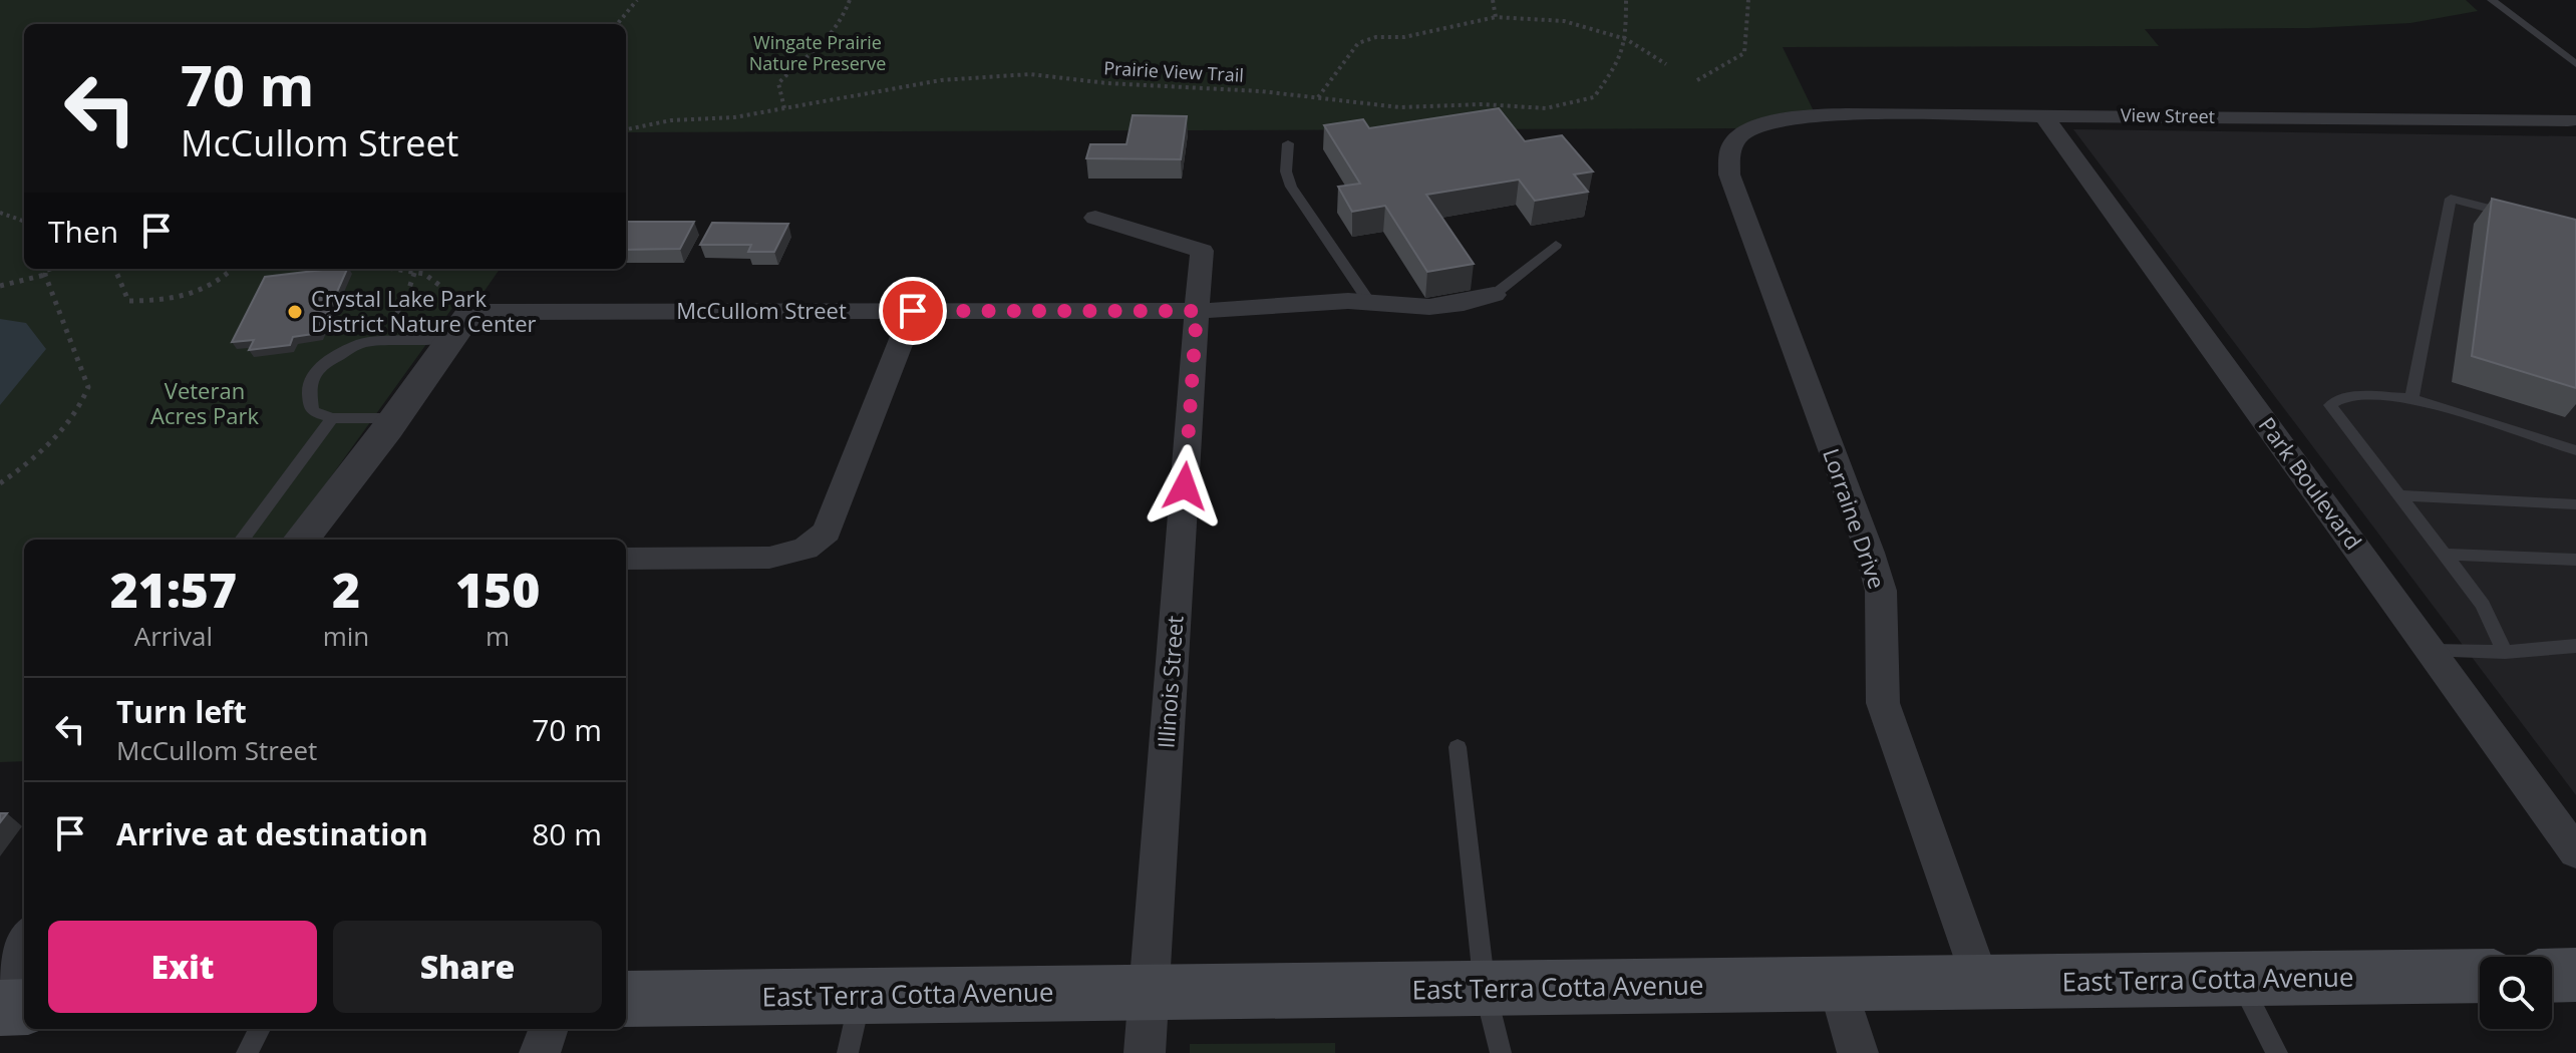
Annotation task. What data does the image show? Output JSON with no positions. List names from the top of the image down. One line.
{"streets":{"main road":["East Terra Cotta Avenue"],"street":["View Street","McCullom Street","Park Boulevard","Lorraine Drive","Illinois Street"],"path":["Prairie View Trail"]},"crossings":[["View Street","Park Boulevard"],["View Street","Lorraine Drive"],["McCullom Street","Illinois Street"],["Lorraine Drive","East Terra Cotta Avenue"],["Illinois Street","East Terra Cotta Avenue"]],"parks":["Wingate Prairie Nature Preserve","Veteran Acres Park"],"places":["Crystal Lake Park District Nature Center"],"page":{"turn":["70 m","McCullom Street"],"then":"Then","eta":["21:57","Arrival","2","min","150","m"],"list":[{"name":"Turn left","note":"McCullom Street","value":"70 m"},{"name":"Arrive at destination","value":"80 m"}],"buttons":["Exit","Share"]}}
